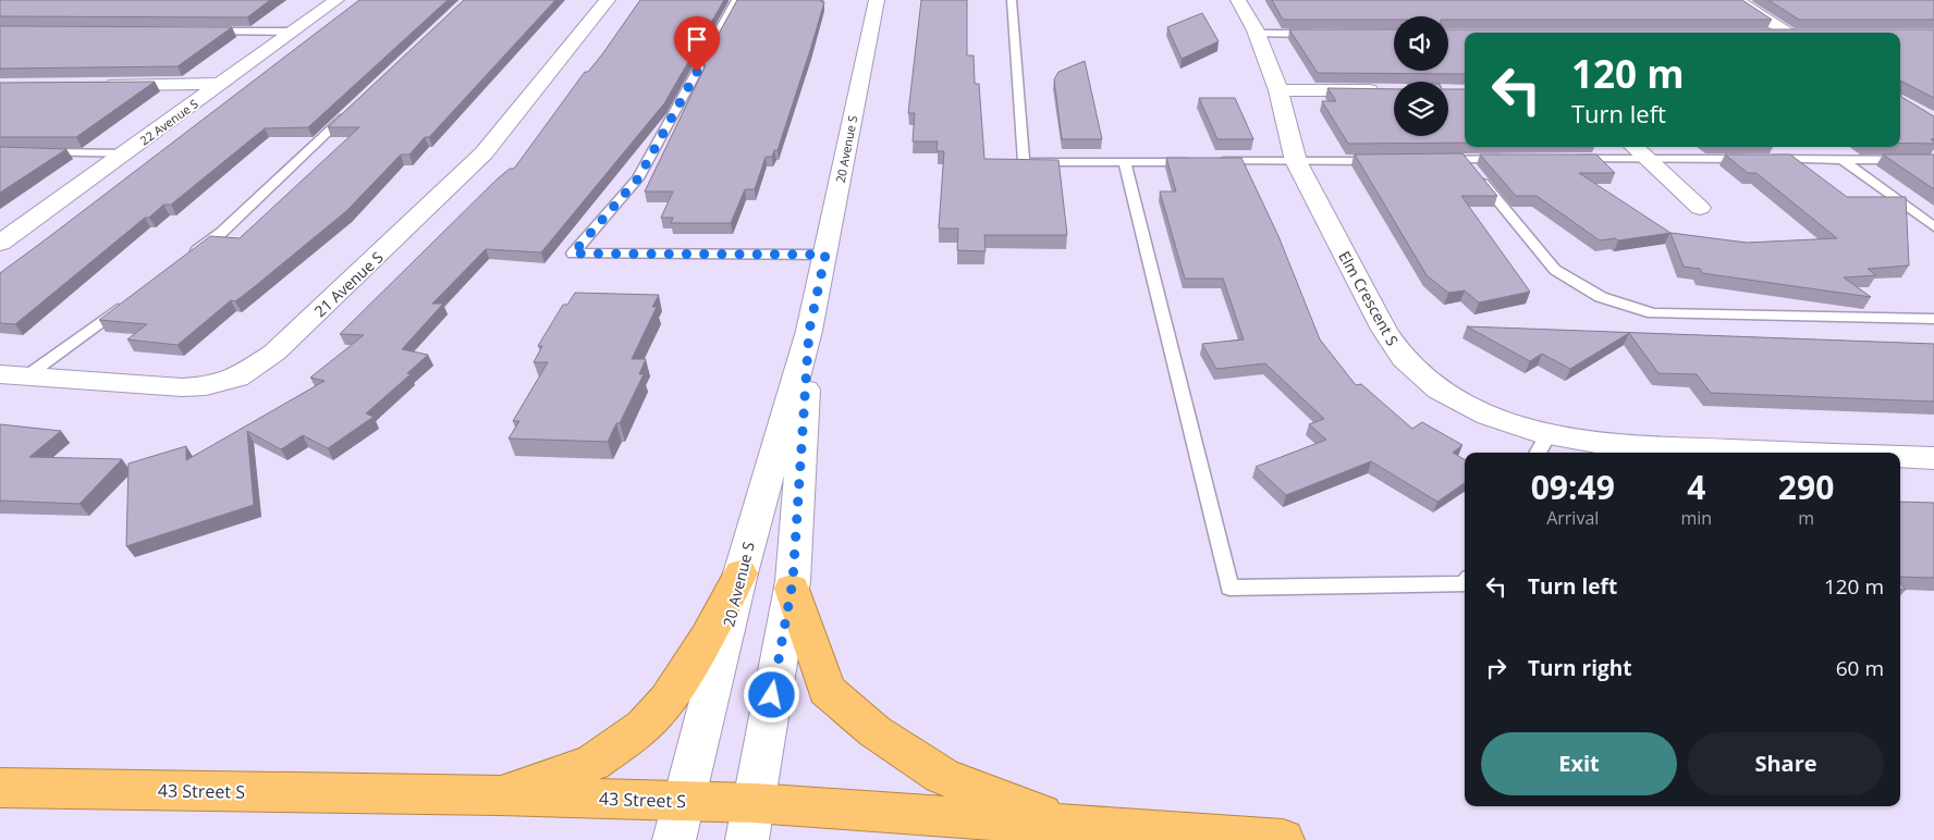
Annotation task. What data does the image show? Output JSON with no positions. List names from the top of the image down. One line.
{"streets":{"highway":["43 Street S"],"street":["22 Avenue S","20 Avenue S","21 Avenue S","Elm Crescent S"]},"crossings":[["20 Avenue S","43 Street S"]],"page":{"turn":["120 m","Turn left"],"eta":["09:49","Arrival","4","min","290","m"],"list":[{"name":"Turn left","value":"120 m"},{"name":"Turn right","value":"60 m"}],"buttons":["Exit","Share"]}}
